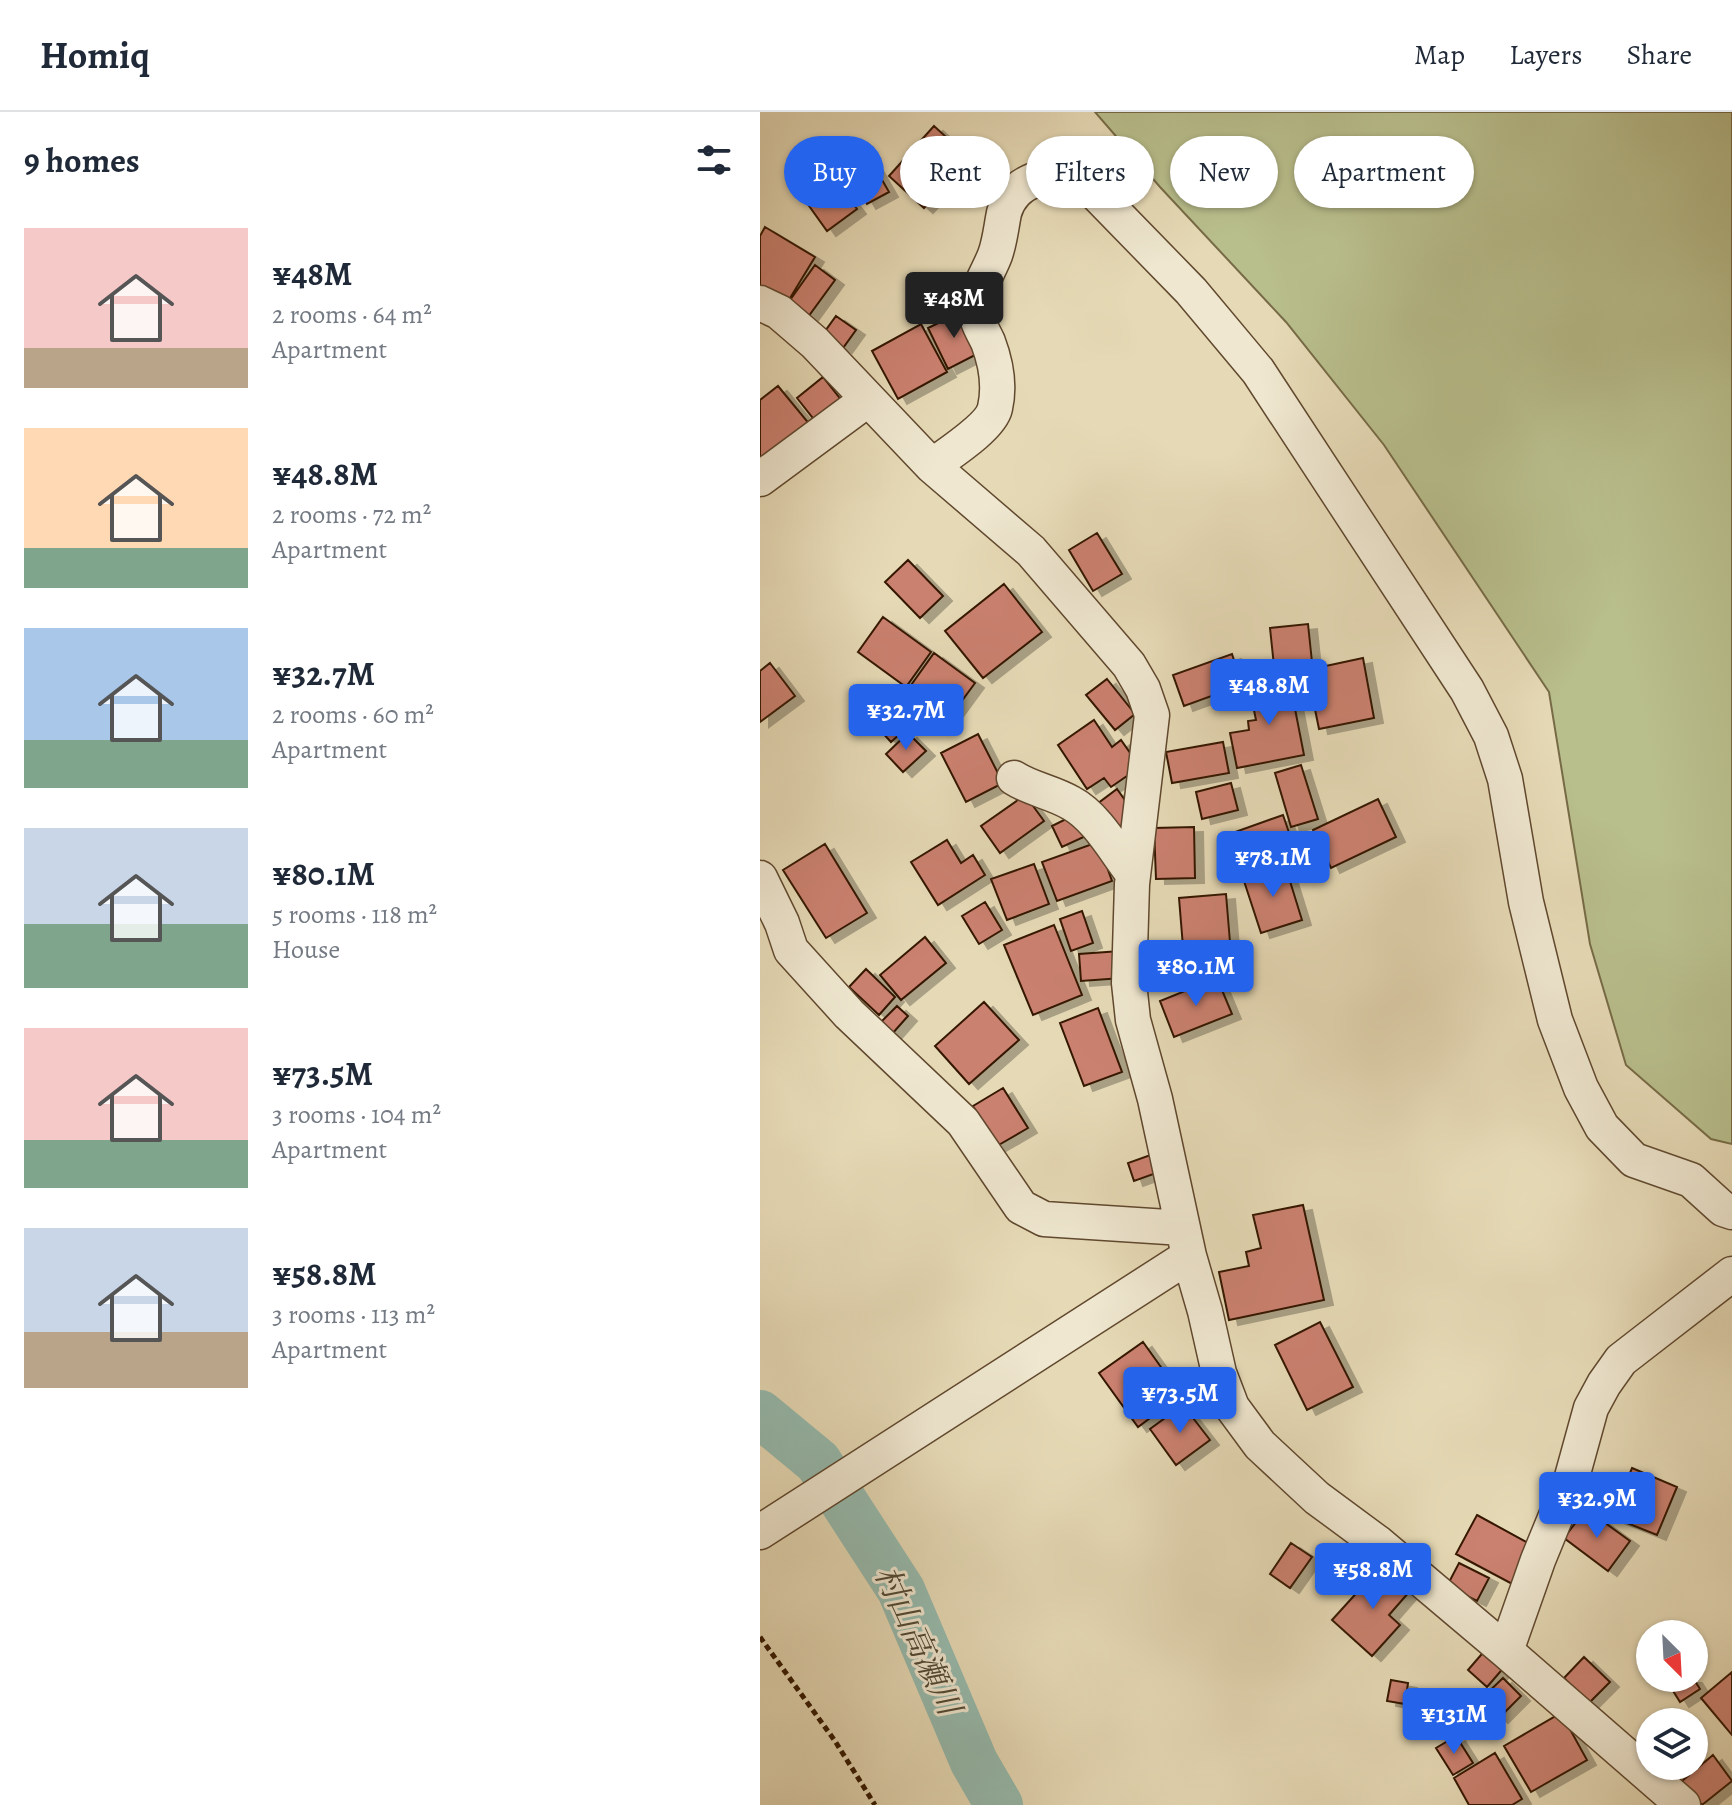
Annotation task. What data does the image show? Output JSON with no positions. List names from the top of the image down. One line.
{"water":["村山高瀬川"],"north":"bottom right","page":{"header":"Homiq","nav":["Map","Layers","Share"],"heading":"9 homes","chip":["Buy","Rent","Filters","New","Apartment"],"list":[{"name":"¥48M","note":"2 rooms · 64 m² · Apartment"},{"name":"¥48.8M","note":"2 rooms · 72 m² · Apartment"},{"name":"¥32.7M","note":"2 rooms · 60 m² · Apartment"},{"name":"¥80.1M","note":"5 rooms · 118 m² · House"},{"name":"¥73.5M","note":"3 rooms · 104 m² · Apartment"},{"name":"¥58.8M","note":"3 rooms · 113 m² · Apartment"}],"price":["¥48M","¥48.8M","¥32.7M","¥78.1M","¥80.1M","¥73.5M","¥32.9M","¥58.8M","¥131M"]}}
